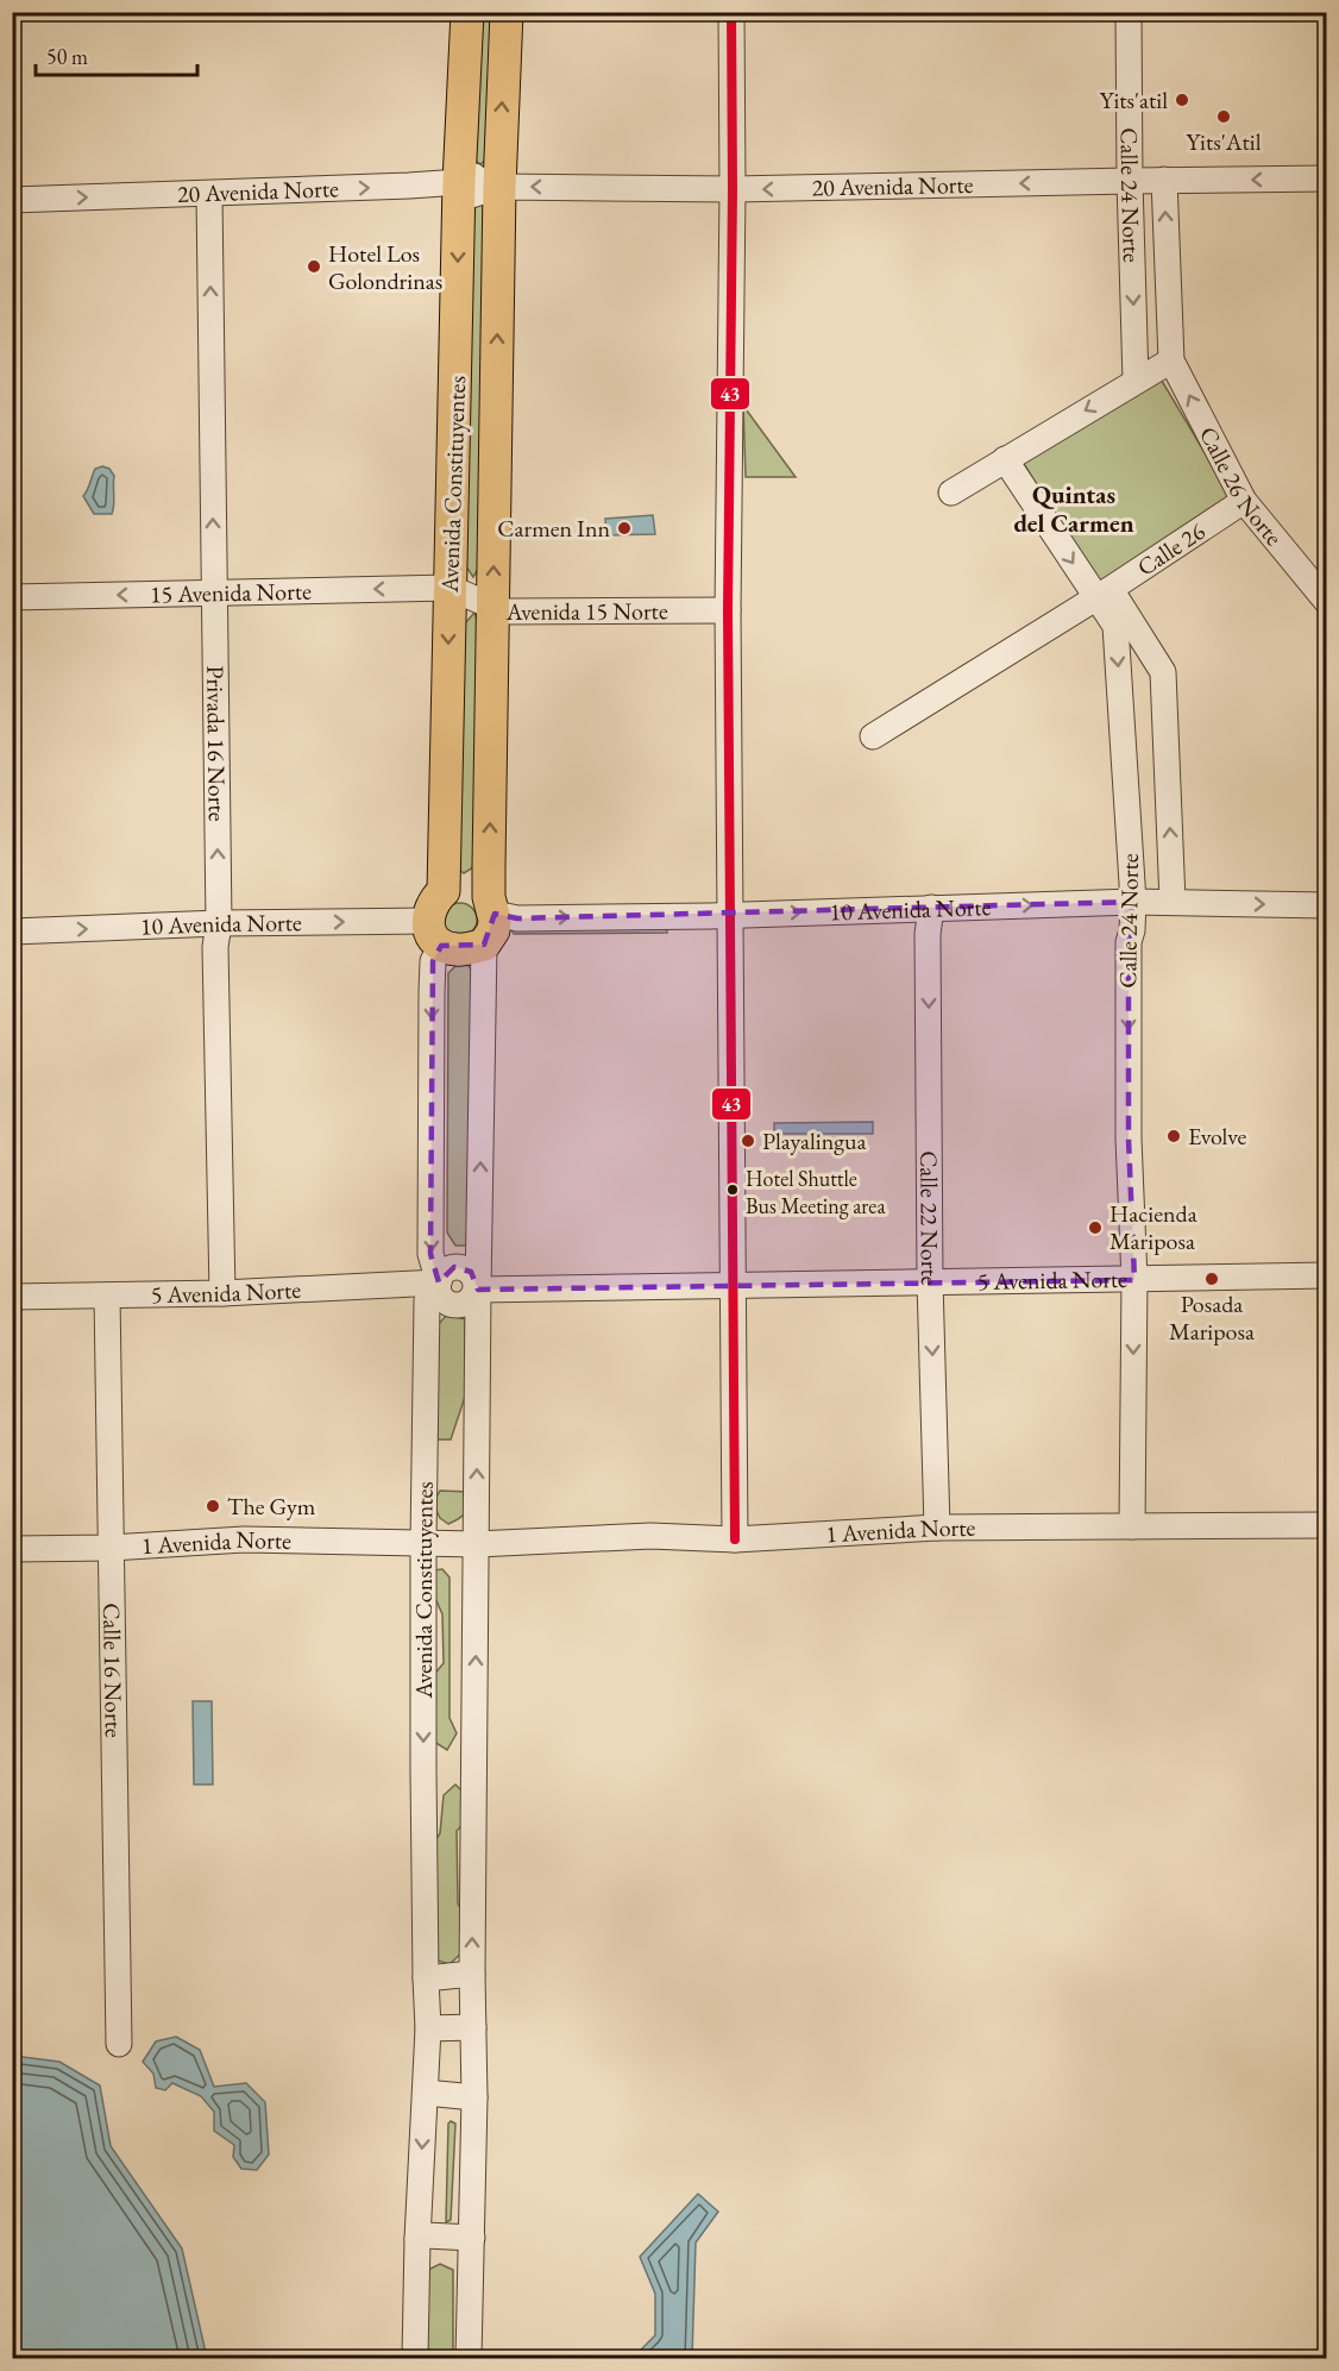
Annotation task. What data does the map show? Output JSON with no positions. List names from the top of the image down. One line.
{"streets":{"main road":["Avenida Constituyentes"],"street":["20 Avenida Norte","Calle 24 Norte","Calle 26 Norte","Calle 26","15 Avenida Norte","Avenida 15 Norte","Privada 16 Norte","10 Avenida Norte","Calle 22 Norte","5 Avenida Norte","1 Avenida Norte","Calle 16 Norte"]},"crossings":[["20 Avenida Norte","Calle 24 Norte"],["20 Avenida Norte","Avenida Constituyentes"],["20 Avenida Norte","Privada 16 Norte"],["Calle 24 Norte","Calle 26 Norte"],["Calle 24 Norte","Calle 26"],["Calle 24 Norte","10 Avenida Norte"],["Calle 24 Norte","5 Avenida Norte"],["Calle 24 Norte","1 Avenida Norte"],["Avenida Constituyentes","15 Avenida Norte"],["Avenida Constituyentes","Avenida 15 Norte"],["Avenida Constituyentes","10 Avenida Norte"],["Avenida Constituyentes","5 Avenida Norte"],["Avenida Constituyentes","1 Avenida Norte"],["Calle 26 Norte","Calle 26"],["15 Avenida Norte","Avenida 15 Norte"],["15 Avenida Norte","Privada 16 Norte"],["Privada 16 Norte","10 Avenida Norte"],["Privada 16 Norte","5 Avenida Norte"],["10 Avenida Norte","Calle 22 Norte"],["Calle 22 Norte","5 Avenida Norte"],["Calle 22 Norte","1 Avenida Norte"],["5 Avenida Norte","Calle 16 Norte"],["1 Avenida Norte","Calle 16 Norte"]],"one_way":["Calle 26 Norte","15 Avenida Norte","Privada 16 Norte","10 Avenida Norte"],"districts":["Quintas del Carmen"],"places":["Yits'atil","Yits'Atil","Hotel Los Golondrinas","Carmen Inn","Evolve","Playalingua","Hotel Shuttle Bus Meeting area","Hacienda Mariposa","Posada Mariposa","The Gym"],"lines":["transit line 43"],"scale_bar":"50 m"}
